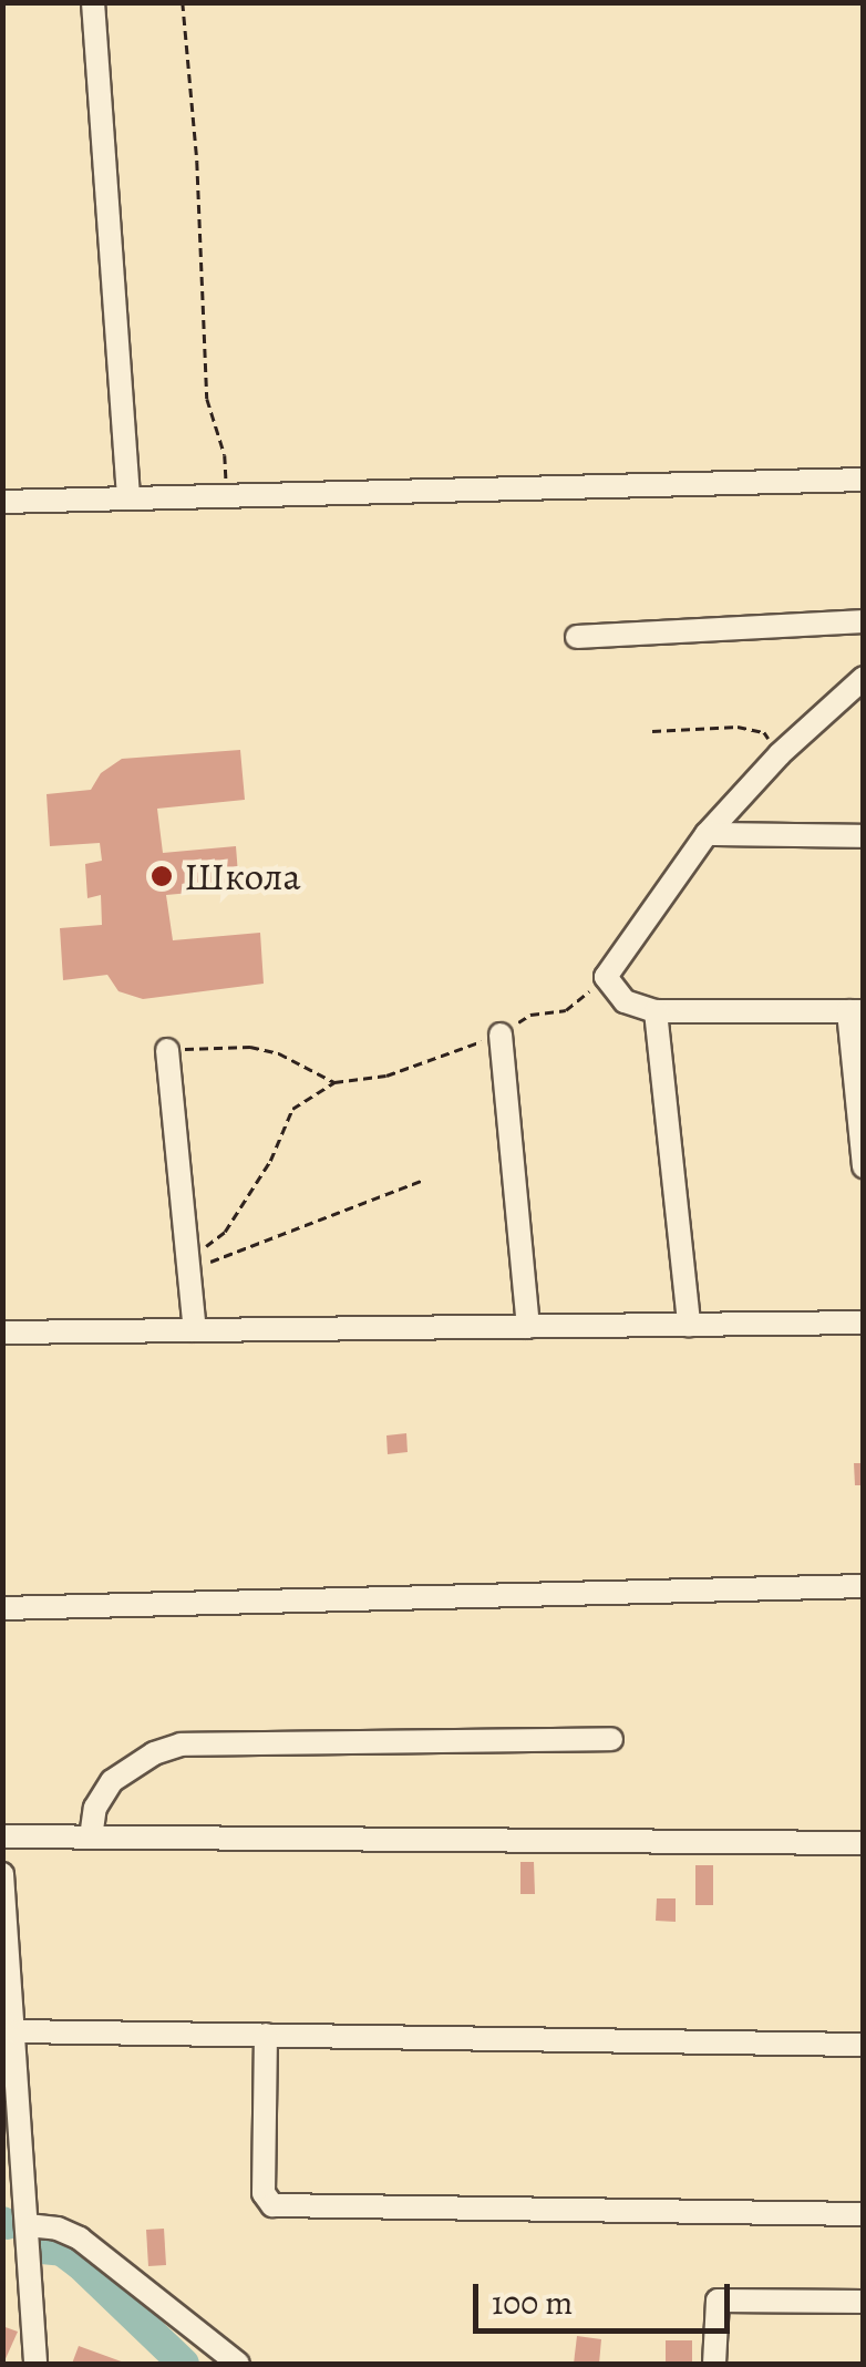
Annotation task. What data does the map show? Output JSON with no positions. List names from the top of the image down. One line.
{"places":["Школа"],"scale_bar":"100 m"}
